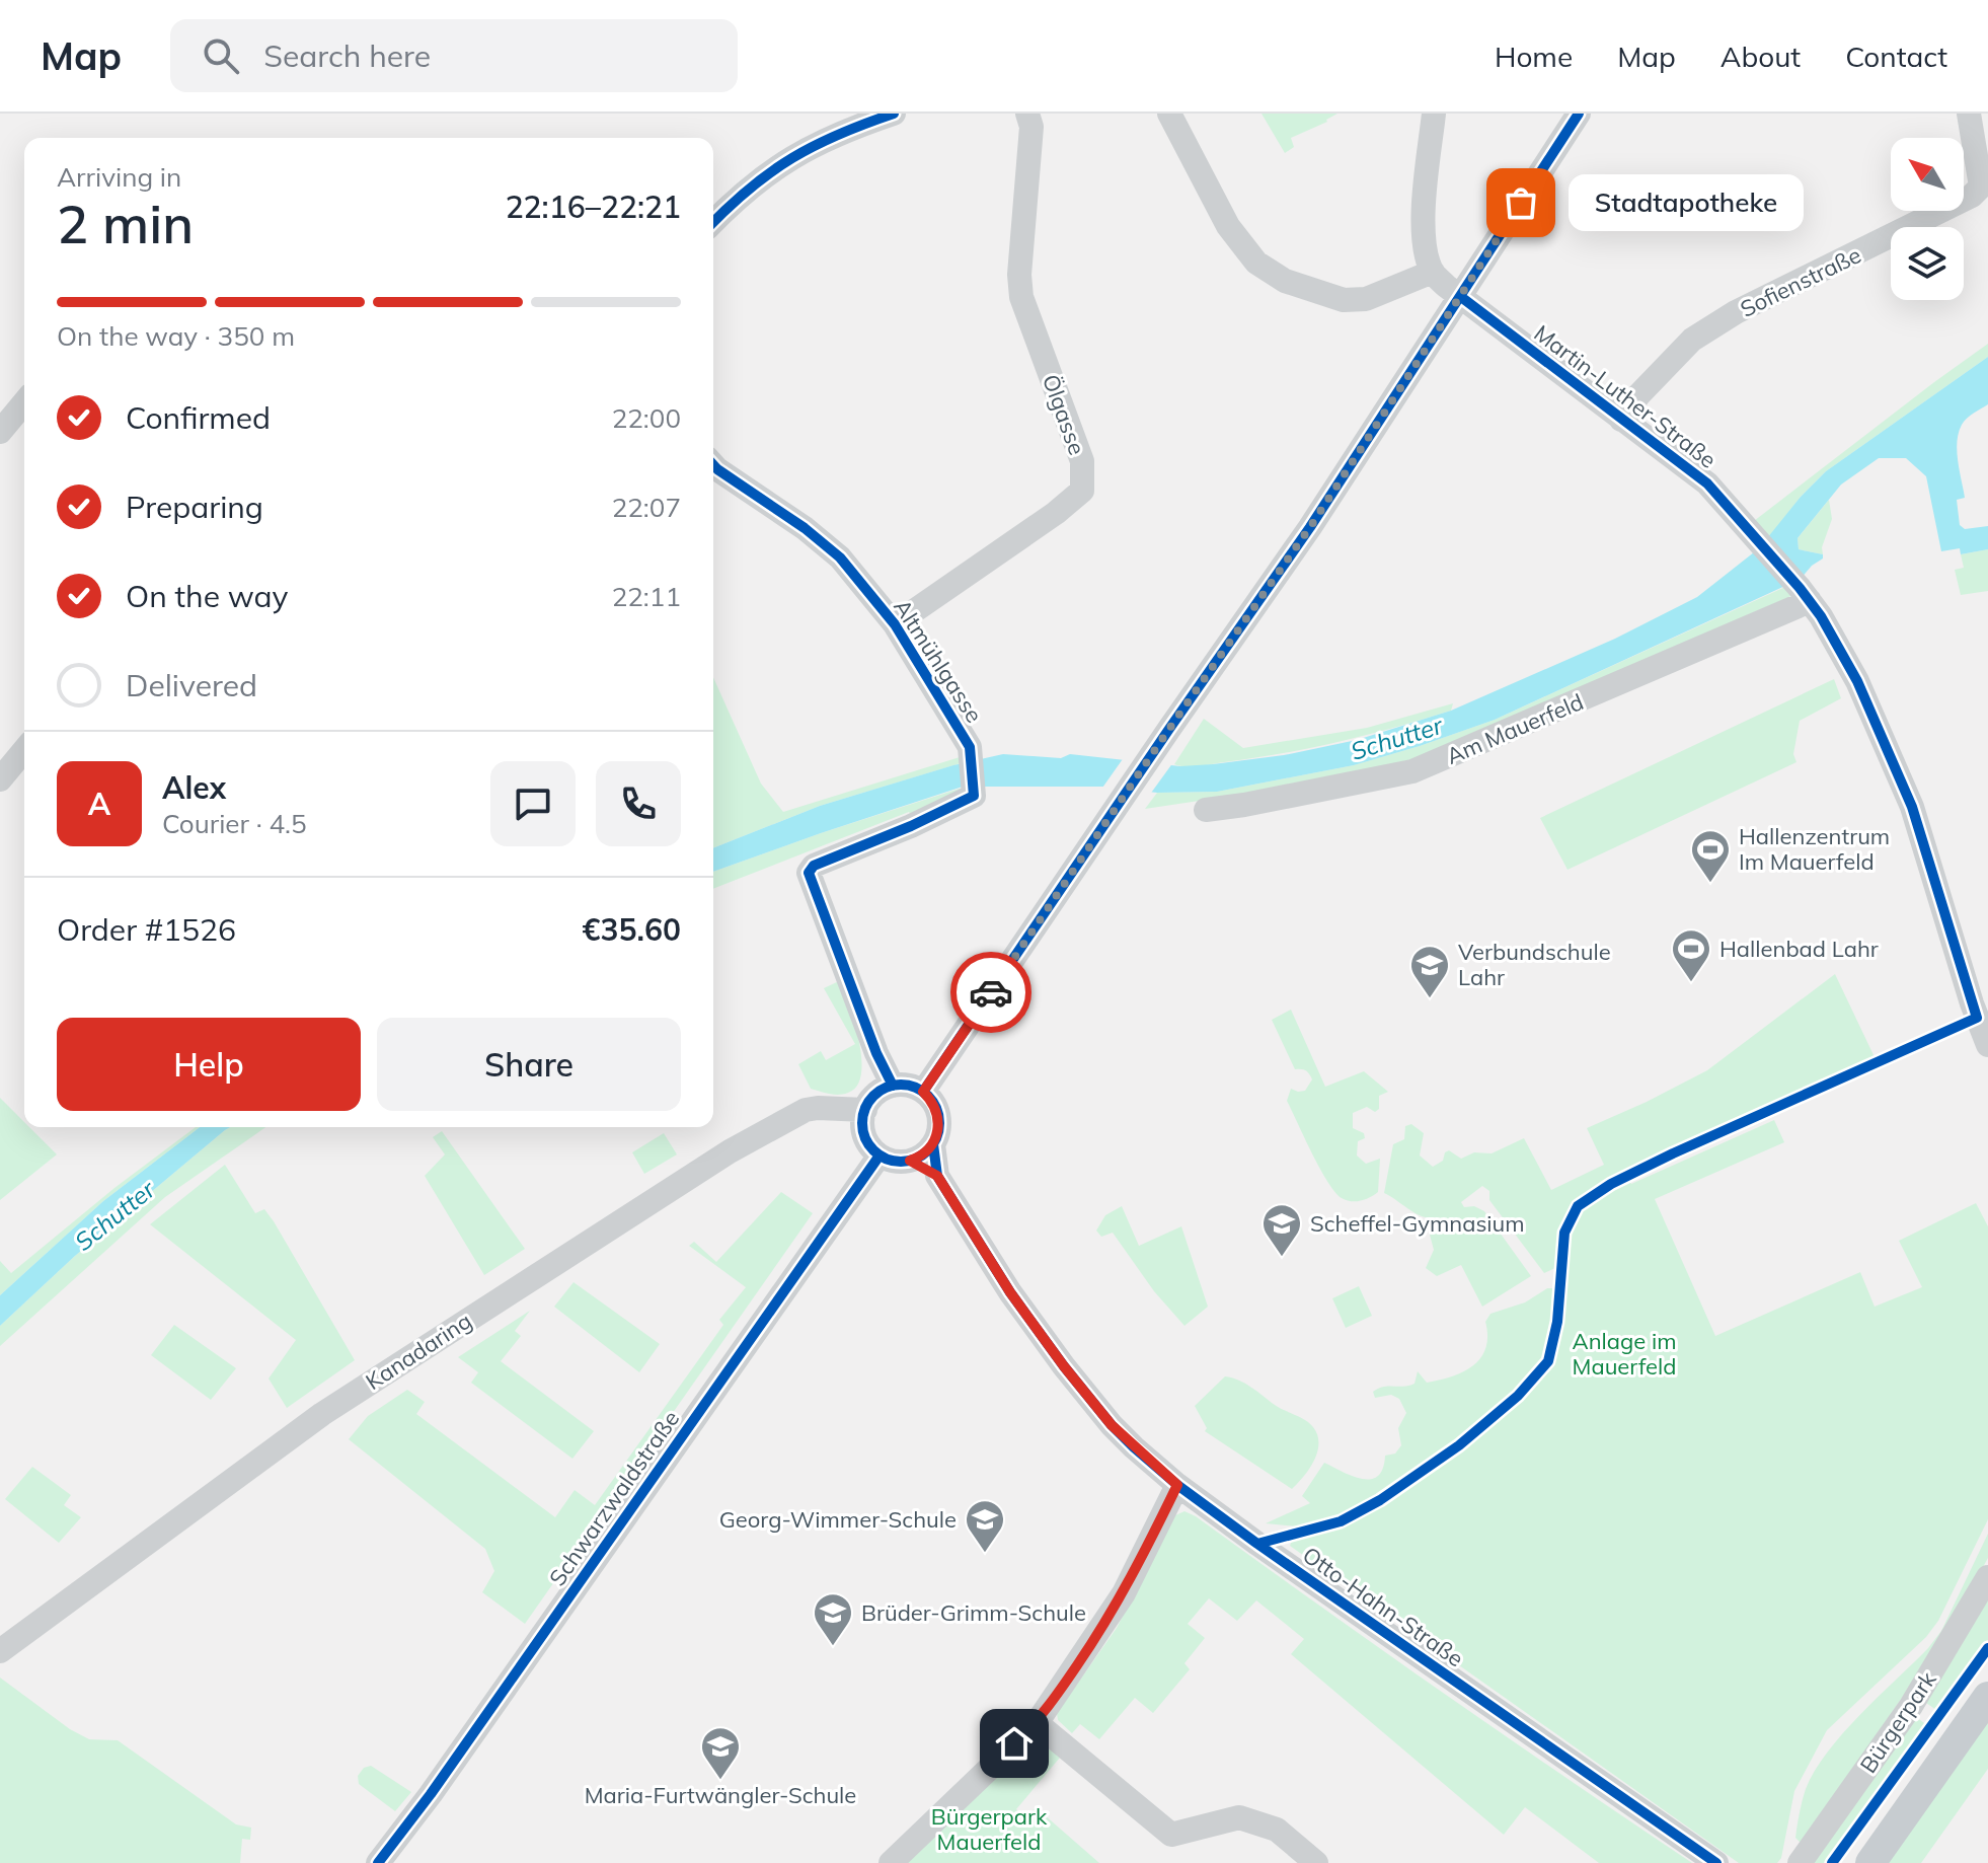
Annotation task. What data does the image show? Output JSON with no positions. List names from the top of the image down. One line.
{"streets":{"street":["Sofienstraße","Martin-Luther-Straße","Ölgasse","Altmühlgasse","Am Mauerfeld","Kanadaring","Schwarzwaldstraße","Otto-Hahn-Straße","Bürgerpark"]},"crossings":[["Sofienstraße","Martin-Luther-Straße"],["Martin-Luther-Straße","Am Mauerfeld"],["Ölgasse","Altmühlgasse"],["Altmühlgasse","Kanadaring"],["Altmühlgasse","Schwarzwaldstraße"],["Altmühlgasse","Otto-Hahn-Straße"],["Kanadaring","Schwarzwaldstraße"],["Kanadaring","Otto-Hahn-Straße"],["Schwarzwaldstraße","Otto-Hahn-Straße"]],"water":["Schutter"],"parks":["Anlage im Mauerfeld","Bürgerpark Mauerfeld"],"places":{"other":["Stadtapotheke"],"sports":["Hallenzentrum Im Mauerfeld","Hallenbad Lahr"],"school or university":["Verbundschule Lahr","Scheffel-Gymnasium","Georg-Wimmer-Schule","Brüder-Grimm-Schule","Maria-Furtwängler-Schule"]},"north":"top left","page":{"header":"Map","search":"Search here","nav":["Home","Map","About","Contact"],"heading":["2 min","Arriving in","22:16–22:21"],"panel":["Alex","Courier · 4.5","Order #1526","€35.60"],"bubble":"Stadtapotheke","bar":"On the way · 350 m","list":[["Confirmed","22:00"],["Preparing","22:07"],["On the way","22:11"],"Delivered"],"round":"A","buttons":["Help","Share"]}}
